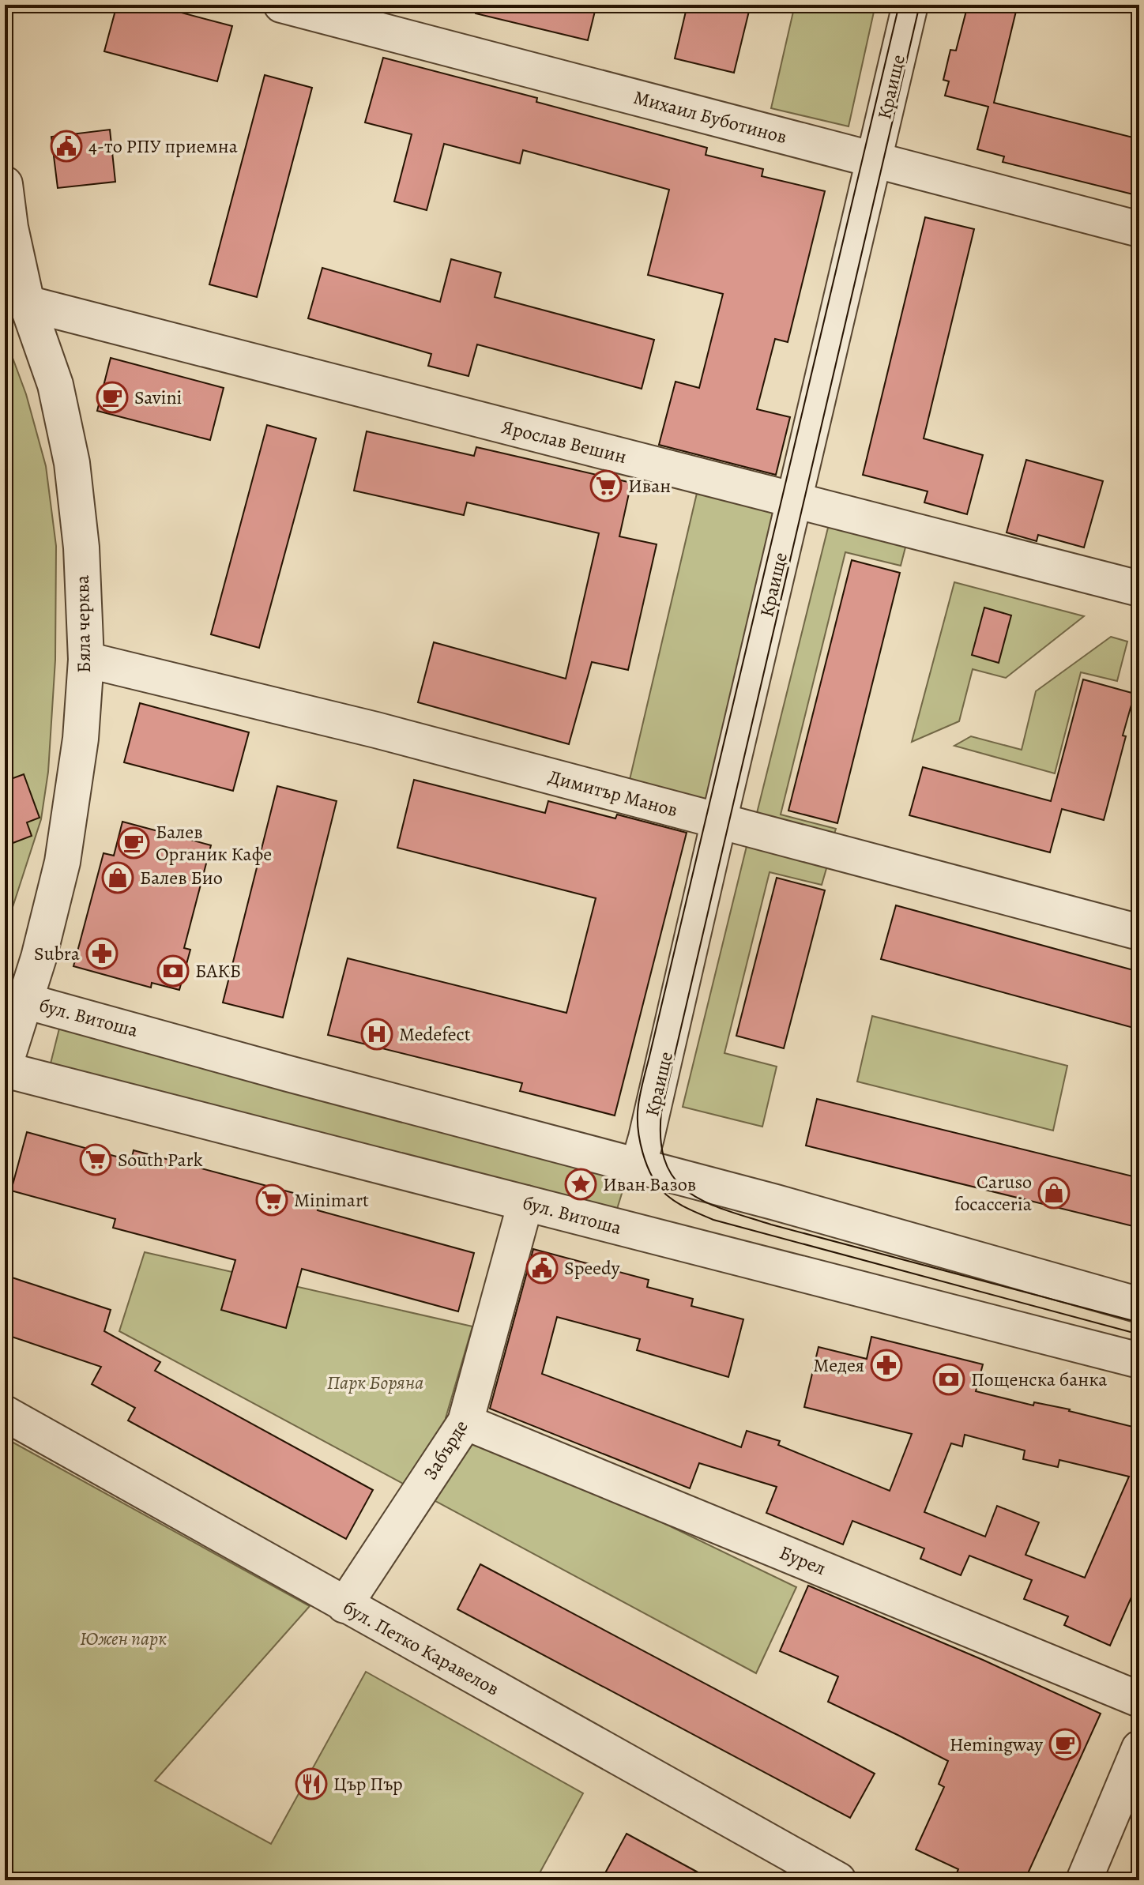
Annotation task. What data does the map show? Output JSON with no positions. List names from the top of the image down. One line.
{"streets":{"street":["Краище","Михаил Буботинов","Ярослав Вешин","Бяла черква","Димитър Манов","бул. Витоша","Забърде","Бурел","бул. Петко Каравелов"]},"crossings":[["Краище","Михаил Буботинов"],["Краище","Ярослав Вешин"],["Краище","Димитър Манов"],["Краище","бул. Витоша"],["Ярослав Вешин","Бяла черква"],["Бяла черква","Димитър Манов"],["Бяла черква","бул. Витоша"],["бул. Витоша","Забърде"],["Забърде","Бурел"],["Забърде","бул. Петко Каравелов"]],"parks":["Парк Боряна","Южен парк"],"places":{"public building":["4-то РПУ приемна","Speedy"],"cafe":["Savini","Балев Органик Кафе","Hemingway"],"supermarket":["Иван","South Park","Minimart"],"shop":["Балев Био","Caruso focacceria"],"pharmacy":["Subra","Медея"],"bank":["БАКБ","Пощенска банка"],"hospital":["Medefect"],"place":["Иван Вазов"],"restaurant":["Цър Пър"]}}
